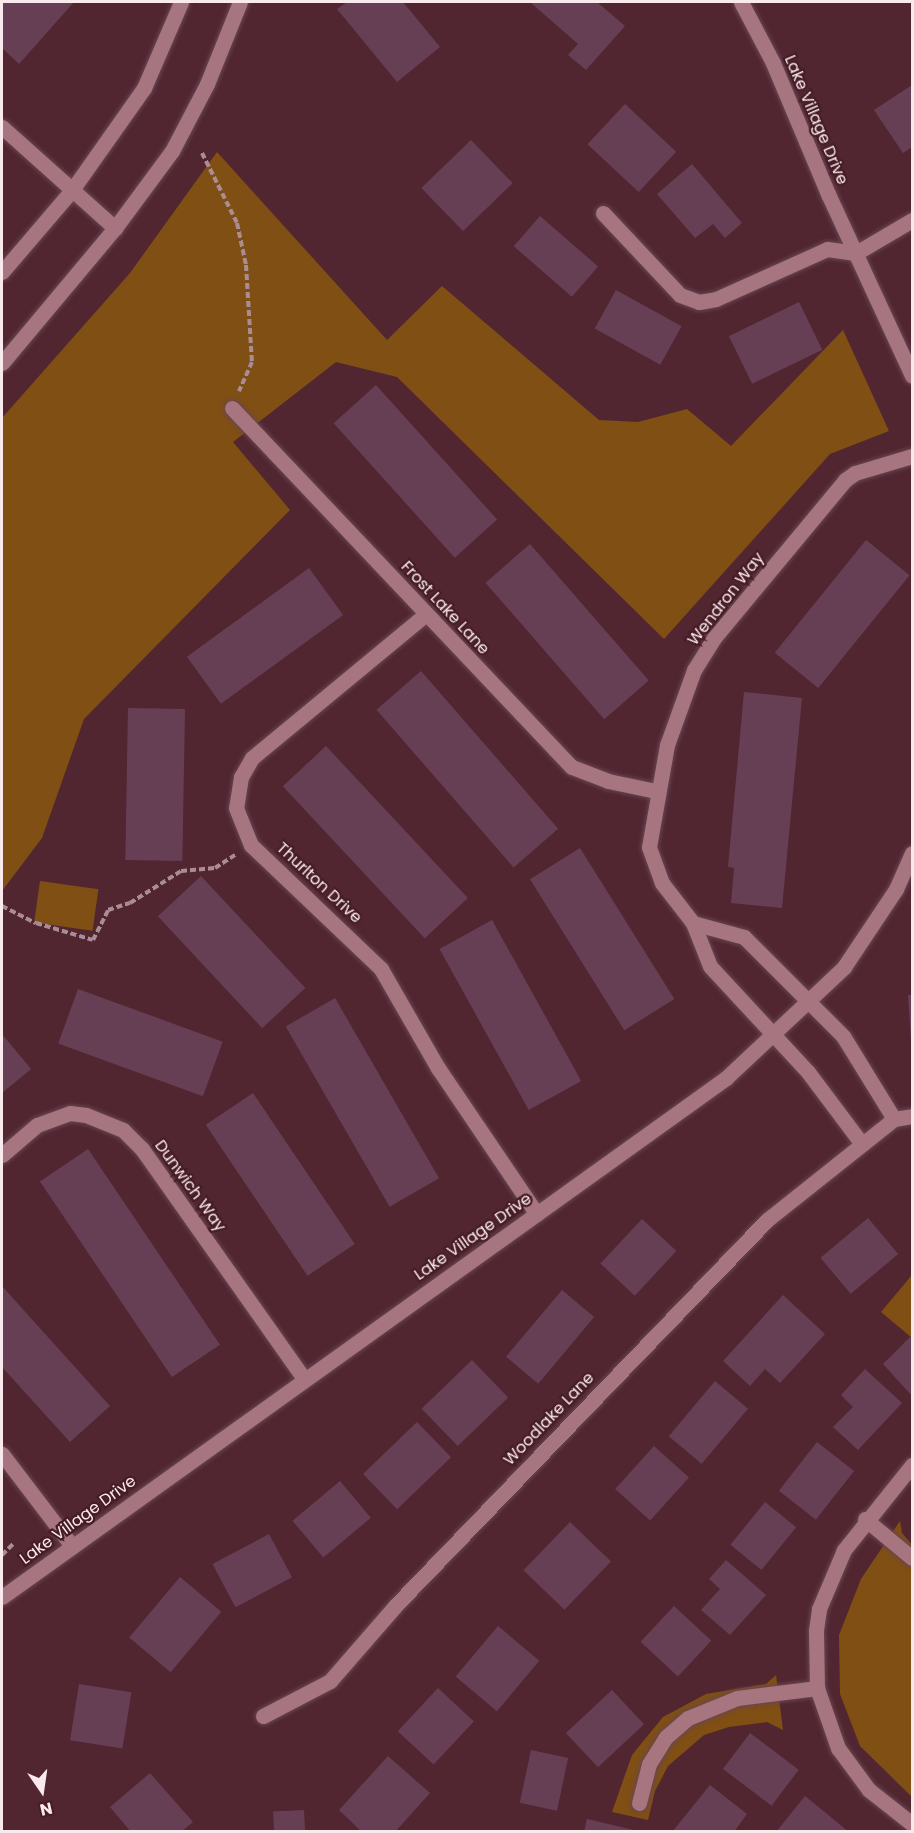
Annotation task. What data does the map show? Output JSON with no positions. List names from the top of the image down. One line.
{"streets":{"street":["Lake Village Drive","Wendron Way","Frost Lake Lane","Thurlton Drive","Dunwich Way","Woodlake Lane"]},"crossings":[["Lake Village Drive","Wendron Way"],["Lake Village Drive","Thurlton Drive"],["Lake Village Drive","Dunwich Way"],["Wendron Way","Frost Lake Lane"],["Frost Lake Lane","Thurlton Drive"]],"north":"bottom"}
